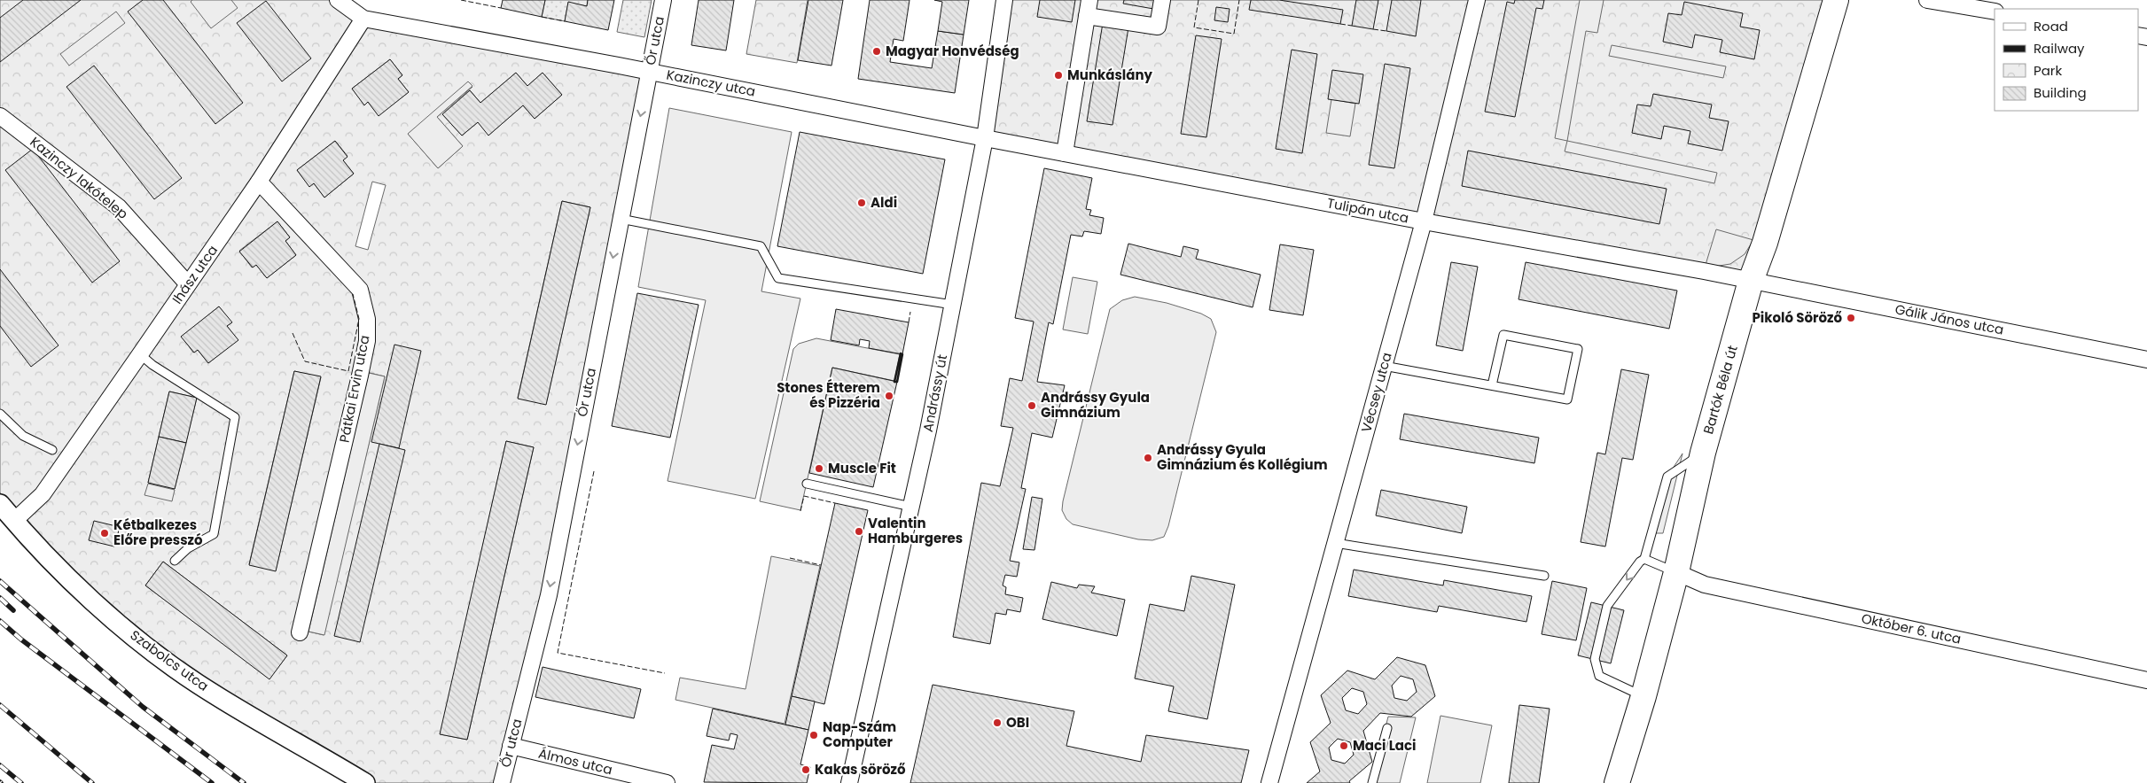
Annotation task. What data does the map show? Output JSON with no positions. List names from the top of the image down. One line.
{"streets":{"main road":["Bartók Béla út"],"street":["Őr utca","Kazinczy utca","Kazinczy lakótelep","Tulipán utca","Ihász utca","Gálik János utca","Pátkai Ervin utca","Vécsey utca","Andrássy út","Október 6. utca","Szabolcs utca","Álmos utca"]},"crossings":[["Őr utca","Kazinczy utca"],["Őr utca","Álmos utca"],["Kazinczy utca","Tulipán utca"],["Kazinczy utca","Ihász utca"],["Kazinczy utca","Andrássy út"],["Kazinczy lakótelep","Ihász utca"],["Tulipán utca","Gálik János utca"],["Tulipán utca","Bartók Béla út"],["Tulipán utca","Vécsey utca"],["Tulipán utca","Andrássy út"],["Ihász utca","Pátkai Ervin utca"],["Ihász utca","Szabolcs utca"],["Gálik János utca","Bartók Béla út"],["Bartók Béla út","Október 6. utca"]],"one_way":["Őr utca"],"places":["Magyar Honvédség","Munkáslány","Aldi","Pikoló Söröző","Stones Étterem és Pizzéria","Andrássy Gyula Gimnázium","Andrássy Gyula Gimnázium és Kollégium","Muscle Fit","Valentin Hamburgeres","Kétbalkezes Előre presszó","OBI","Nap-Szám Computer","Maci Laci","Kakas söröző"],"legend":["Road","Railway","Park","Building"]}
